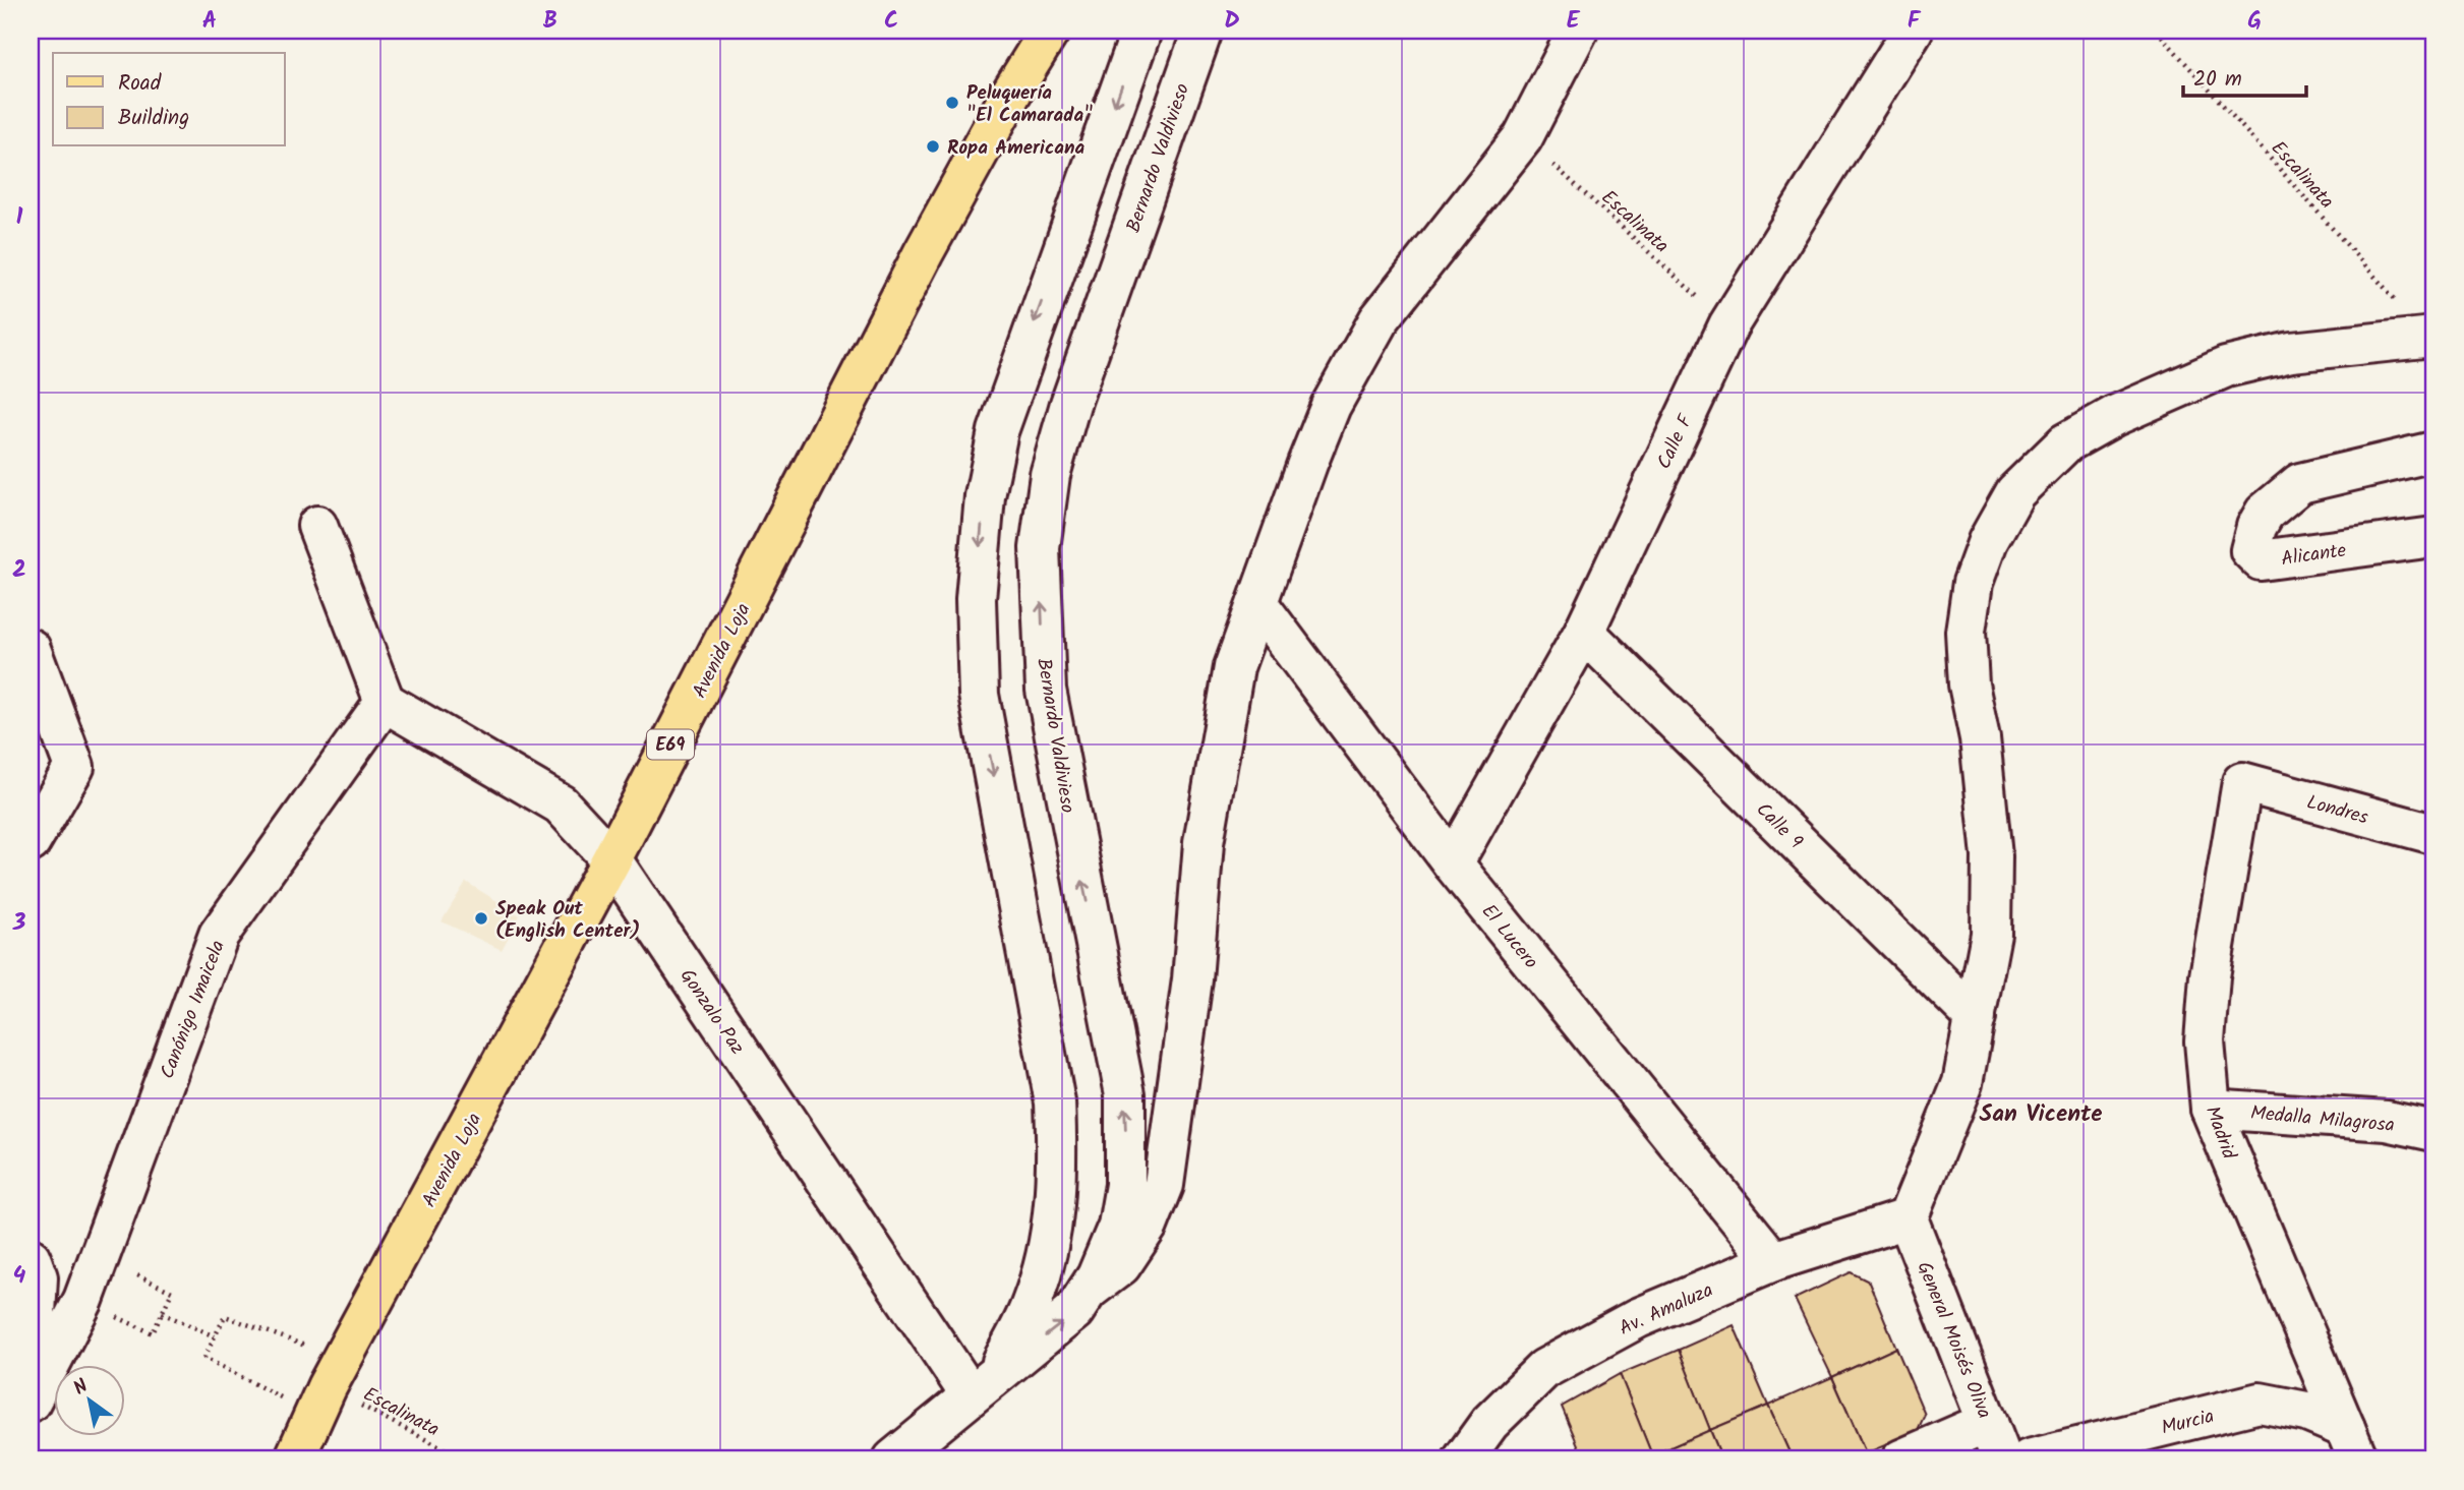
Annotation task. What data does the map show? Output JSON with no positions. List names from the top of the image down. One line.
{"streets":{"main road":["Avenida Loja","E69"],"street":["Bernardo Valdivieso","Calle F","Alicante","Londres","Calle 9","El Lucero","Canónigo Imaicela","Gonzalo Paz","Medalla Milagrosa","Madrid","Av. Amaluza","General Moisés Oliva","Murcia"],"path":["Escalinata"]},"crossings":[["Bernardo Valdivieso","Gonzalo Paz"],["Escalinata","Calle F"],["Escalinata","Avenida Loja"],["Calle F","Calle 9"],["Calle F","El Lucero"],["Avenida Loja","Gonzalo Paz"],["Londres","Madrid"],["El Lucero","Av. Amaluza"],["Canónigo Imaicela","Gonzalo Paz"],["Medalla Milagrosa","Madrid"],["Madrid","Murcia"],["Av. Amaluza","General Moisés Oliva"]],"districts":["San Vicente"],"places":["Peluquería \"El Camarada\"","Ropa Americana","Speak Out (English Center)"],"legend":["Road","Building"],"scale_bar":"20 m","north":"top left","grid":{"columns":["A","B","C","D","E","F","G"],"rows":["1","2","3","4"]}}
